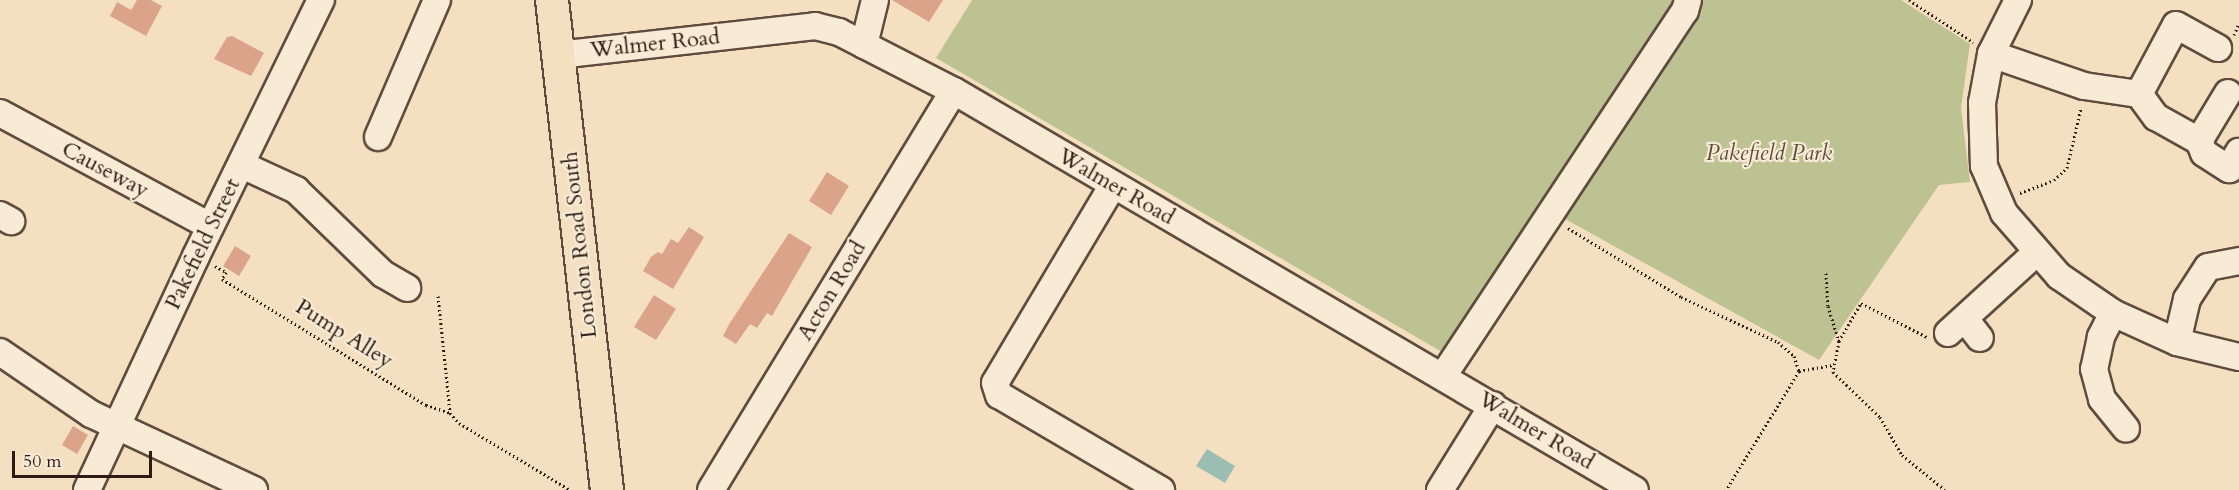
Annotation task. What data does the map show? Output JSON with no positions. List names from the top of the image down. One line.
{"streets":{"main road":["London Road South"],"street":["Walmer Road","Causeway","Pakefield Street","Acton Road"],"path":["Pump Alley"]},"crossings":[["Walmer Road","London Road South"],["Walmer Road","Acton Road"],["Causeway","Pakefield Street"]],"parks":["Pakefield Park"],"scale_bar":"50 m"}
